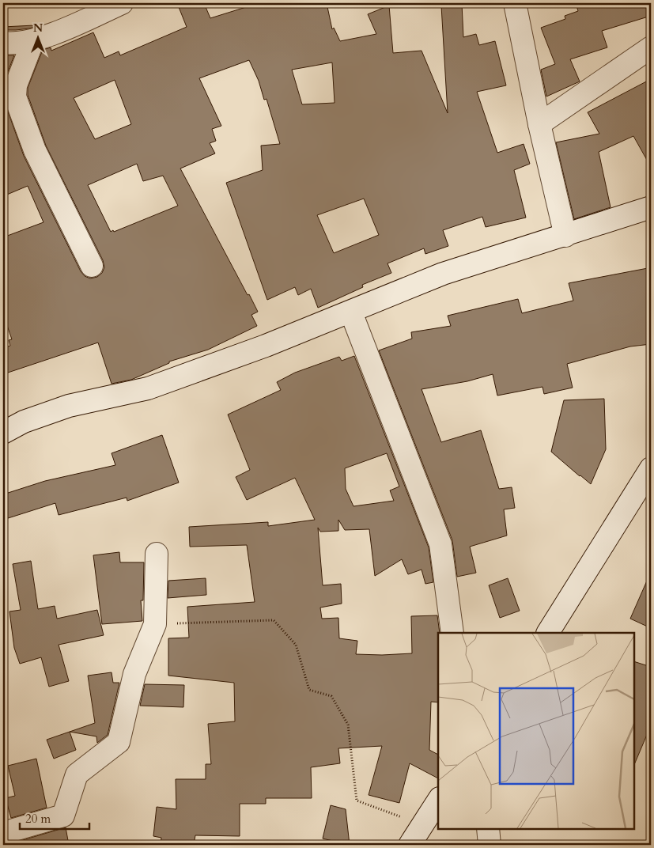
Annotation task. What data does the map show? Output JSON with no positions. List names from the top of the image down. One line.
{"scale_bar":"20 m","north":"top"}
